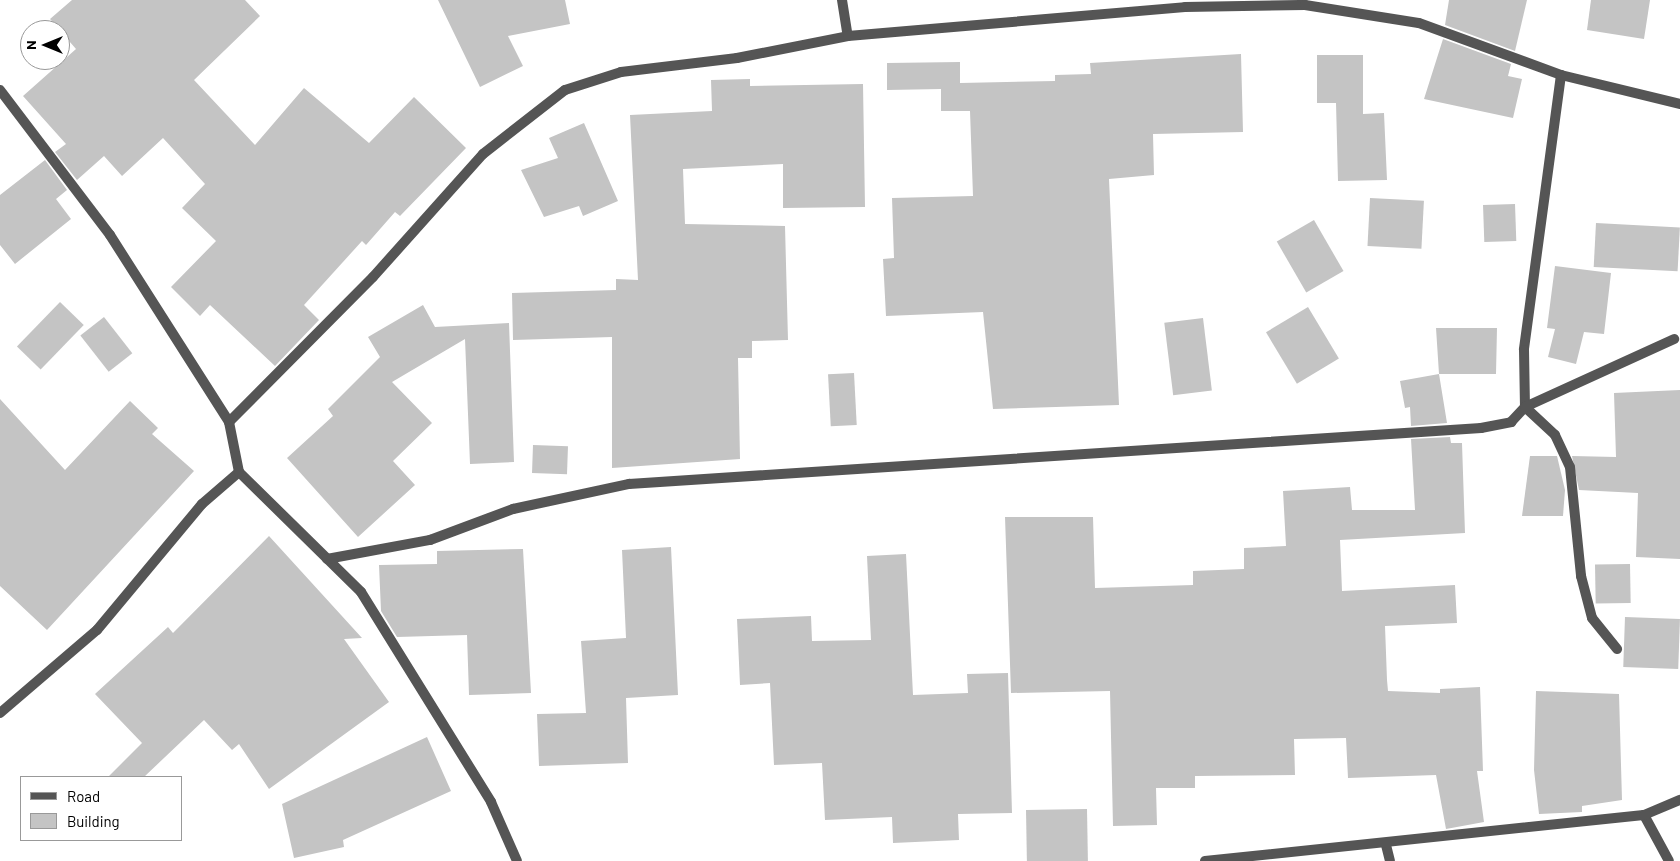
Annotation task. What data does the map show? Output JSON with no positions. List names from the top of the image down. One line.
{"legend":["Road","Building"],"north":"left"}
